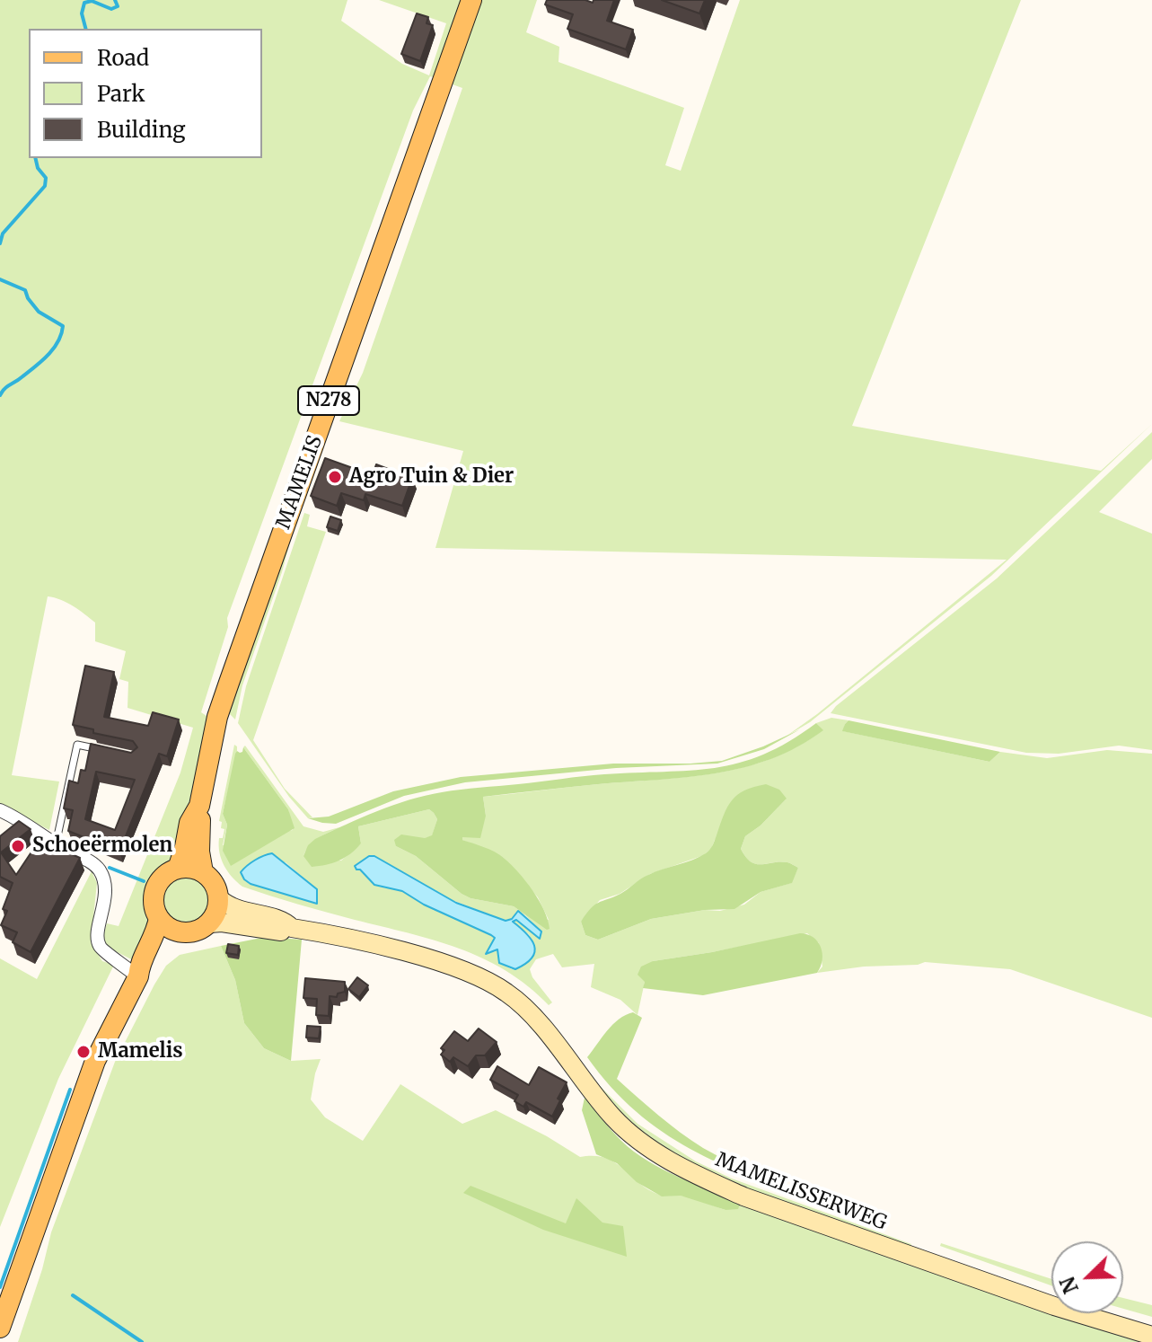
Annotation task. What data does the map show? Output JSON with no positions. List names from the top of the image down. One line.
{"streets":{"main road":["N278","MAMELIS"],"street":["MAMELISSERWEG"]},"crossings":[["N278","MAMELIS"],["N278","MAMELISSERWEG"],["MAMELIS","MAMELISSERWEG"]],"places":["Agro Tuin & Dier","Schoeërmolen","Mamelis"],"legend":["Road","Park","Building"],"north":"bottom left"}
